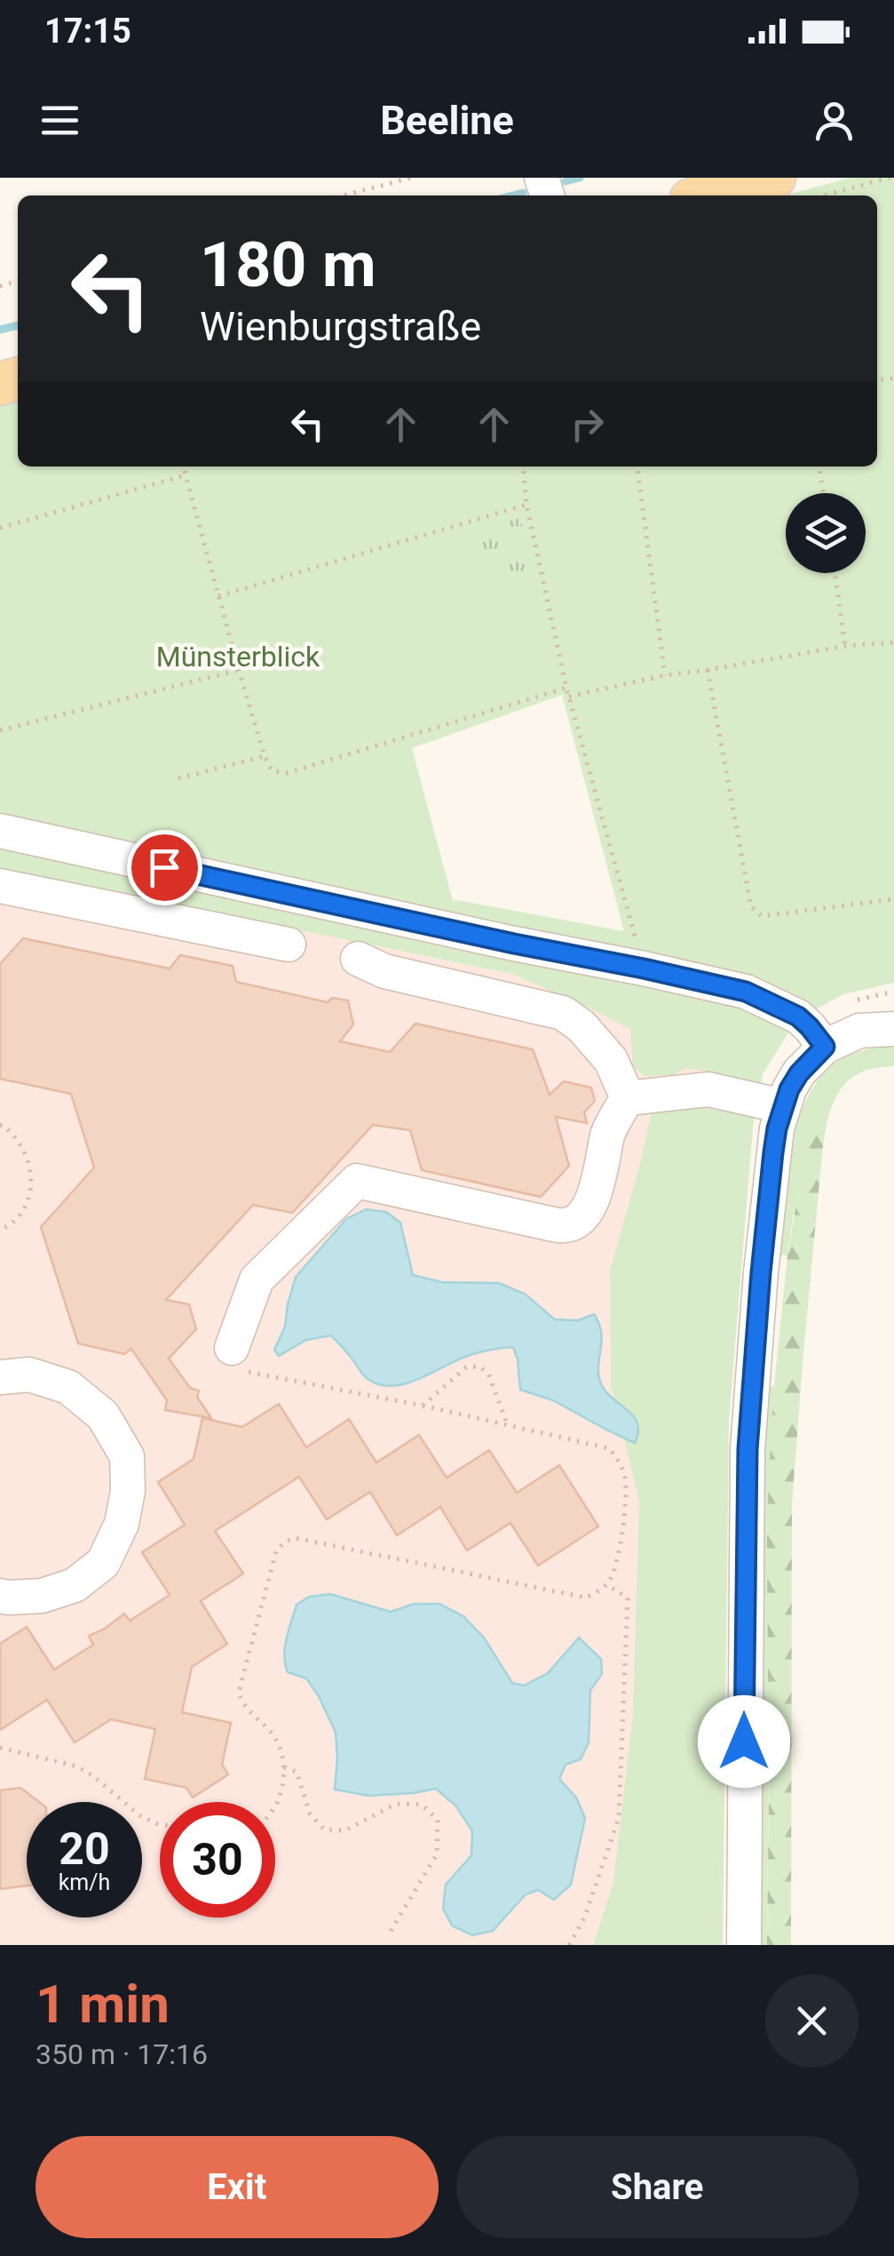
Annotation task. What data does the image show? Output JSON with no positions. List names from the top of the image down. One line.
{"parks":["Münsterblick"],"page":{"status":"17:15","header":"Beeline","turn":["180 m","Wienburgstraße"],"speed":"20 km/h","limit":"30","heading":["1 min","350 m · 17:16"],"buttons":["Exit","Share"]}}
